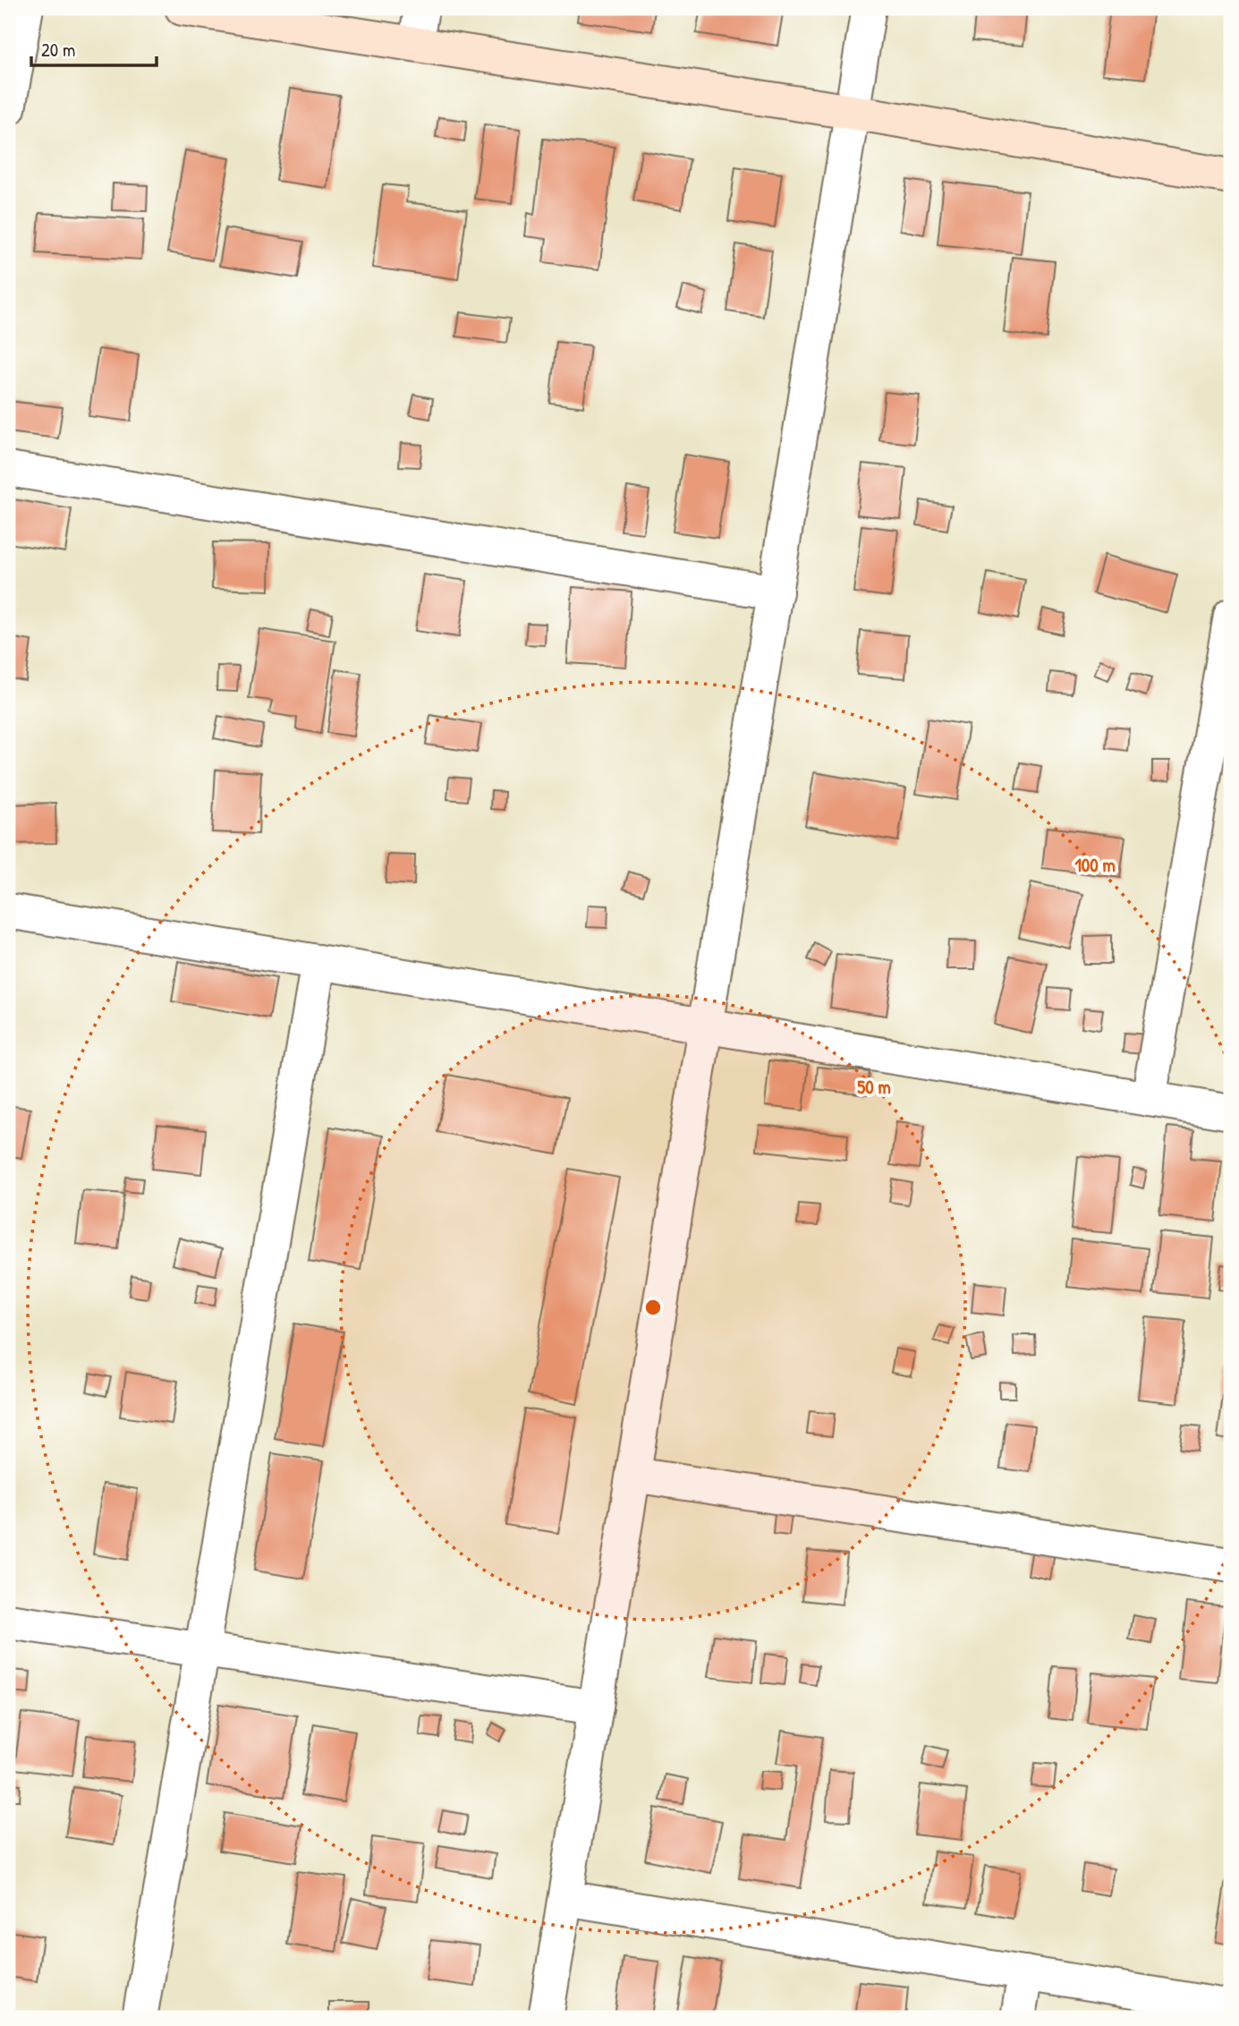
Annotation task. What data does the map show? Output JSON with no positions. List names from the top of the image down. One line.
{"scale_bar":"20 m","rings":["100 m","50 m"]}
